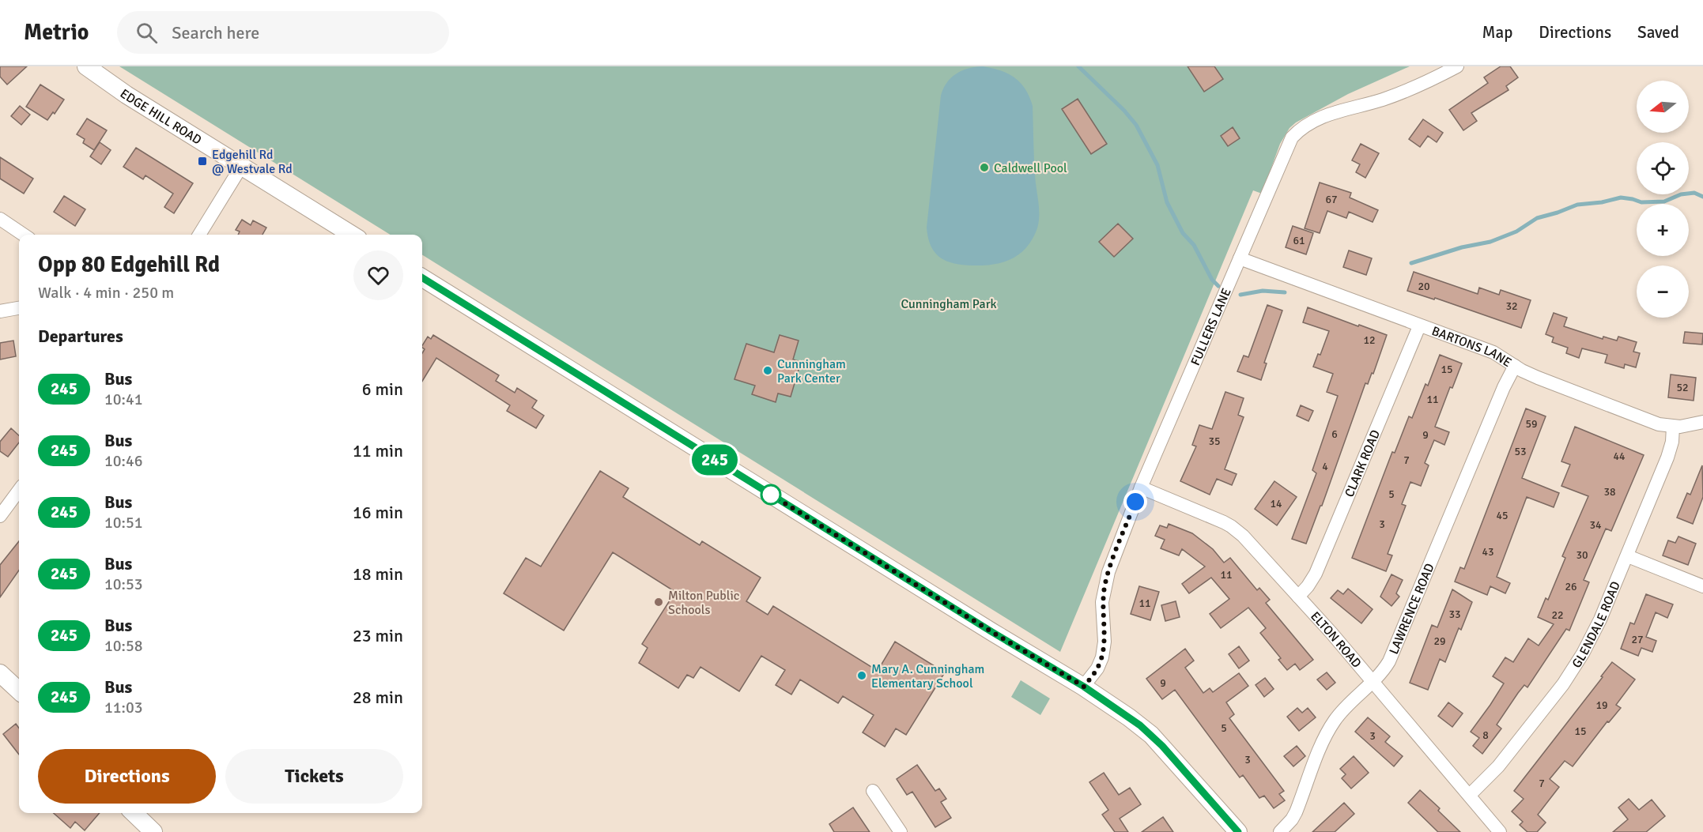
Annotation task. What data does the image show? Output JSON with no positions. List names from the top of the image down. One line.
{"streets":{"street":["EDGE HILL ROAD","FULLERS LANE","BARTONS LANE","CLARK ROAD","LAWRENCE ROAD","GLENDALE ROAD","ELTON ROAD"]},"crossings":[["FULLERS LANE","BARTONS LANE"],["FULLERS LANE","ELTON ROAD"],["BARTONS LANE","CLARK ROAD"],["BARTONS LANE","LAWRENCE ROAD"],["BARTONS LANE","GLENDALE ROAD"],["CLARK ROAD","ELTON ROAD"],["LAWRENCE ROAD","ELTON ROAD"],["GLENDALE ROAD","ELTON ROAD"]],"parks":["Cunningham Park"],"places":{"transit":["Edgehill Rd @ Westvale Rd"],"other":["Caldwell Pool","Cunningham Park Center","Milton Public Schools","Mary A. Cunningham Elementary School"]},"lines":["bus line 245"],"house_numbers":["67","61","20","32","12","15","52","11","59","6","9","35","53","44","7","4","38","5","14","45","3","34","43","30","11","26","11","33","22","27","29","9","19","5","15","8","3","3","7"],"north":"left","page":{"header":"Metrio","search":"Search here","nav":["Map","Directions","Saved"],"on_map":"245","map_buttons":["+","−"],"heading":[["Opp 80 Edgehill Rd","Walk · 4 min · 250 m"],"Departures"],"list":[{"mark":"245","name":"Bus","note":"10:41","value":"6 min"},{"mark":"245","name":"Bus","note":"10:46","value":"11 min"},{"mark":"245","name":"Bus","note":"10:51","value":"16 min"},{"mark":"245","name":"Bus","note":"10:53","value":"18 min"},{"mark":"245","name":"Bus","note":"10:58","value":"23 min"},{"mark":"245","name":"Bus","note":"11:03","value":"28 min"}],"buttons":["Directions","Tickets"]}}
